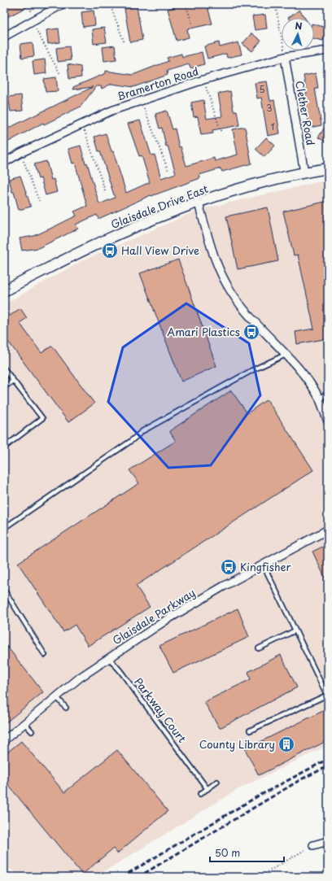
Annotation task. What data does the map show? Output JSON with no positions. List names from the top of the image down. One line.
{"streets":{"street":["Bramerton Road","Clether Road","Glaisdale Drive East","Glaisdale Parkway"],"lane":["Parkway Court"]},"crossings":[["Bramerton Road","Clether Road"],["Clether Road","Glaisdale Drive East"],["Glaisdale Parkway","Parkway Court"]],"places":{"bus stop":["Hall View Drive","Amari Plastics","Kingfisher"],"building":["County Library"]},"house_numbers":["5","3","1"],"scale_bar":"50 m","north":"top"}
